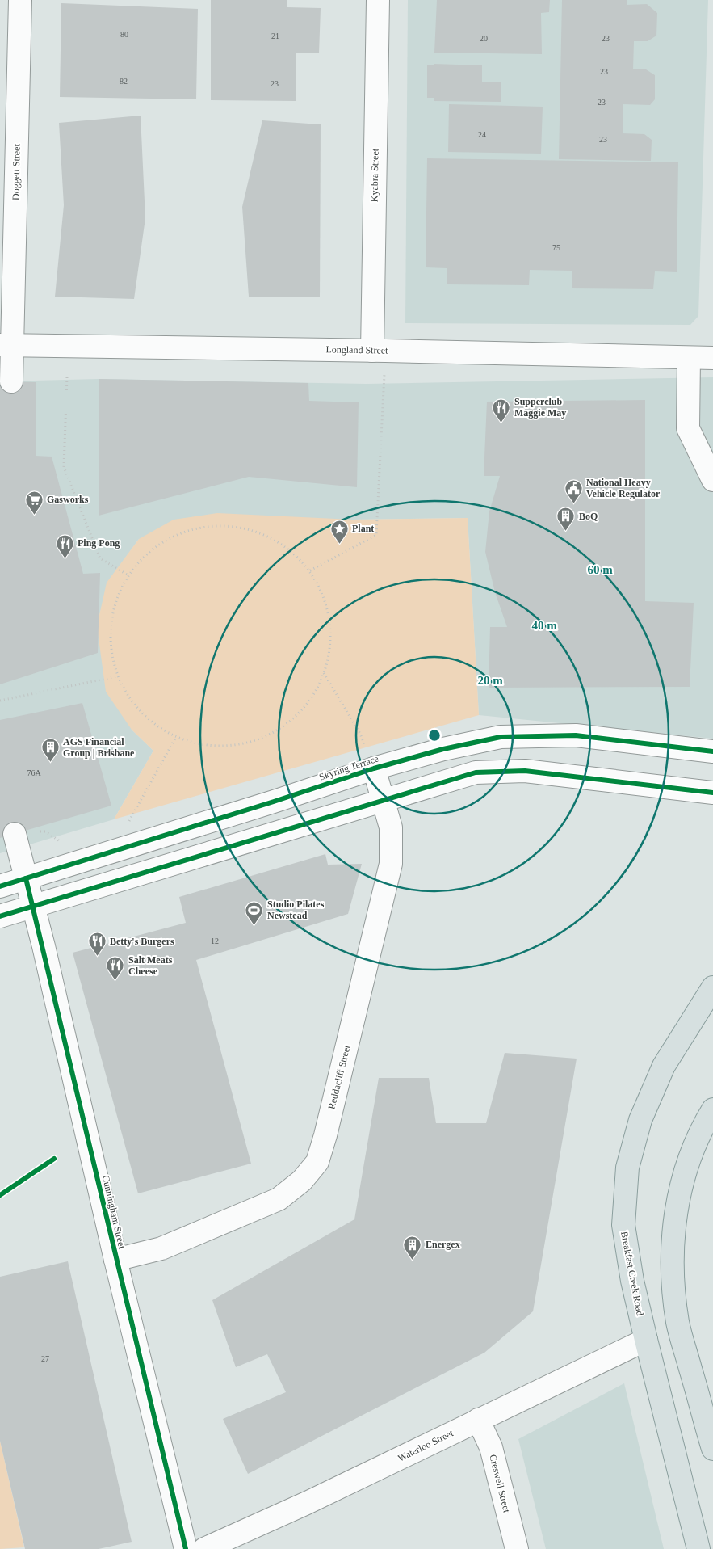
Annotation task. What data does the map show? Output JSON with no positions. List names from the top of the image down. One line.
{"streets":{"main road":["Breakfast Creek Road"],"street":["Doggett Street","Kyabra Street","Longland Street","Skyring Terrace","Reddacliff Street","Cunningham Street","Waterloo Street","Creswell Street"]},"crossings":[["Doggett Street","Longland Street"],["Kyabra Street","Longland Street"],["Skyring Terrace","Reddacliff Street"],["Skyring Terrace","Cunningham Street"],["Reddacliff Street","Cunningham Street"],["Breakfast Creek Road","Waterloo Street"],["Waterloo Street","Creswell Street"]],"places":{"restaurant":["Supperclub Maggie May","Ping Pong","Betty's Burgers","Salt Meats Cheese"],"public building":["National Heavy Vehicle Regulator"],"supermarket":["Gasworks"],"building":["BoQ","AGS Financial Group | Brisbane","Energex"],"place":["Plant"],"sports":["Studio Pilates Newstead"]},"house_numbers":["80","21","20","23","23","82","23","23","24","23","75","76A","12","27"],"rings":["60 m","40 m","20 m"]}
